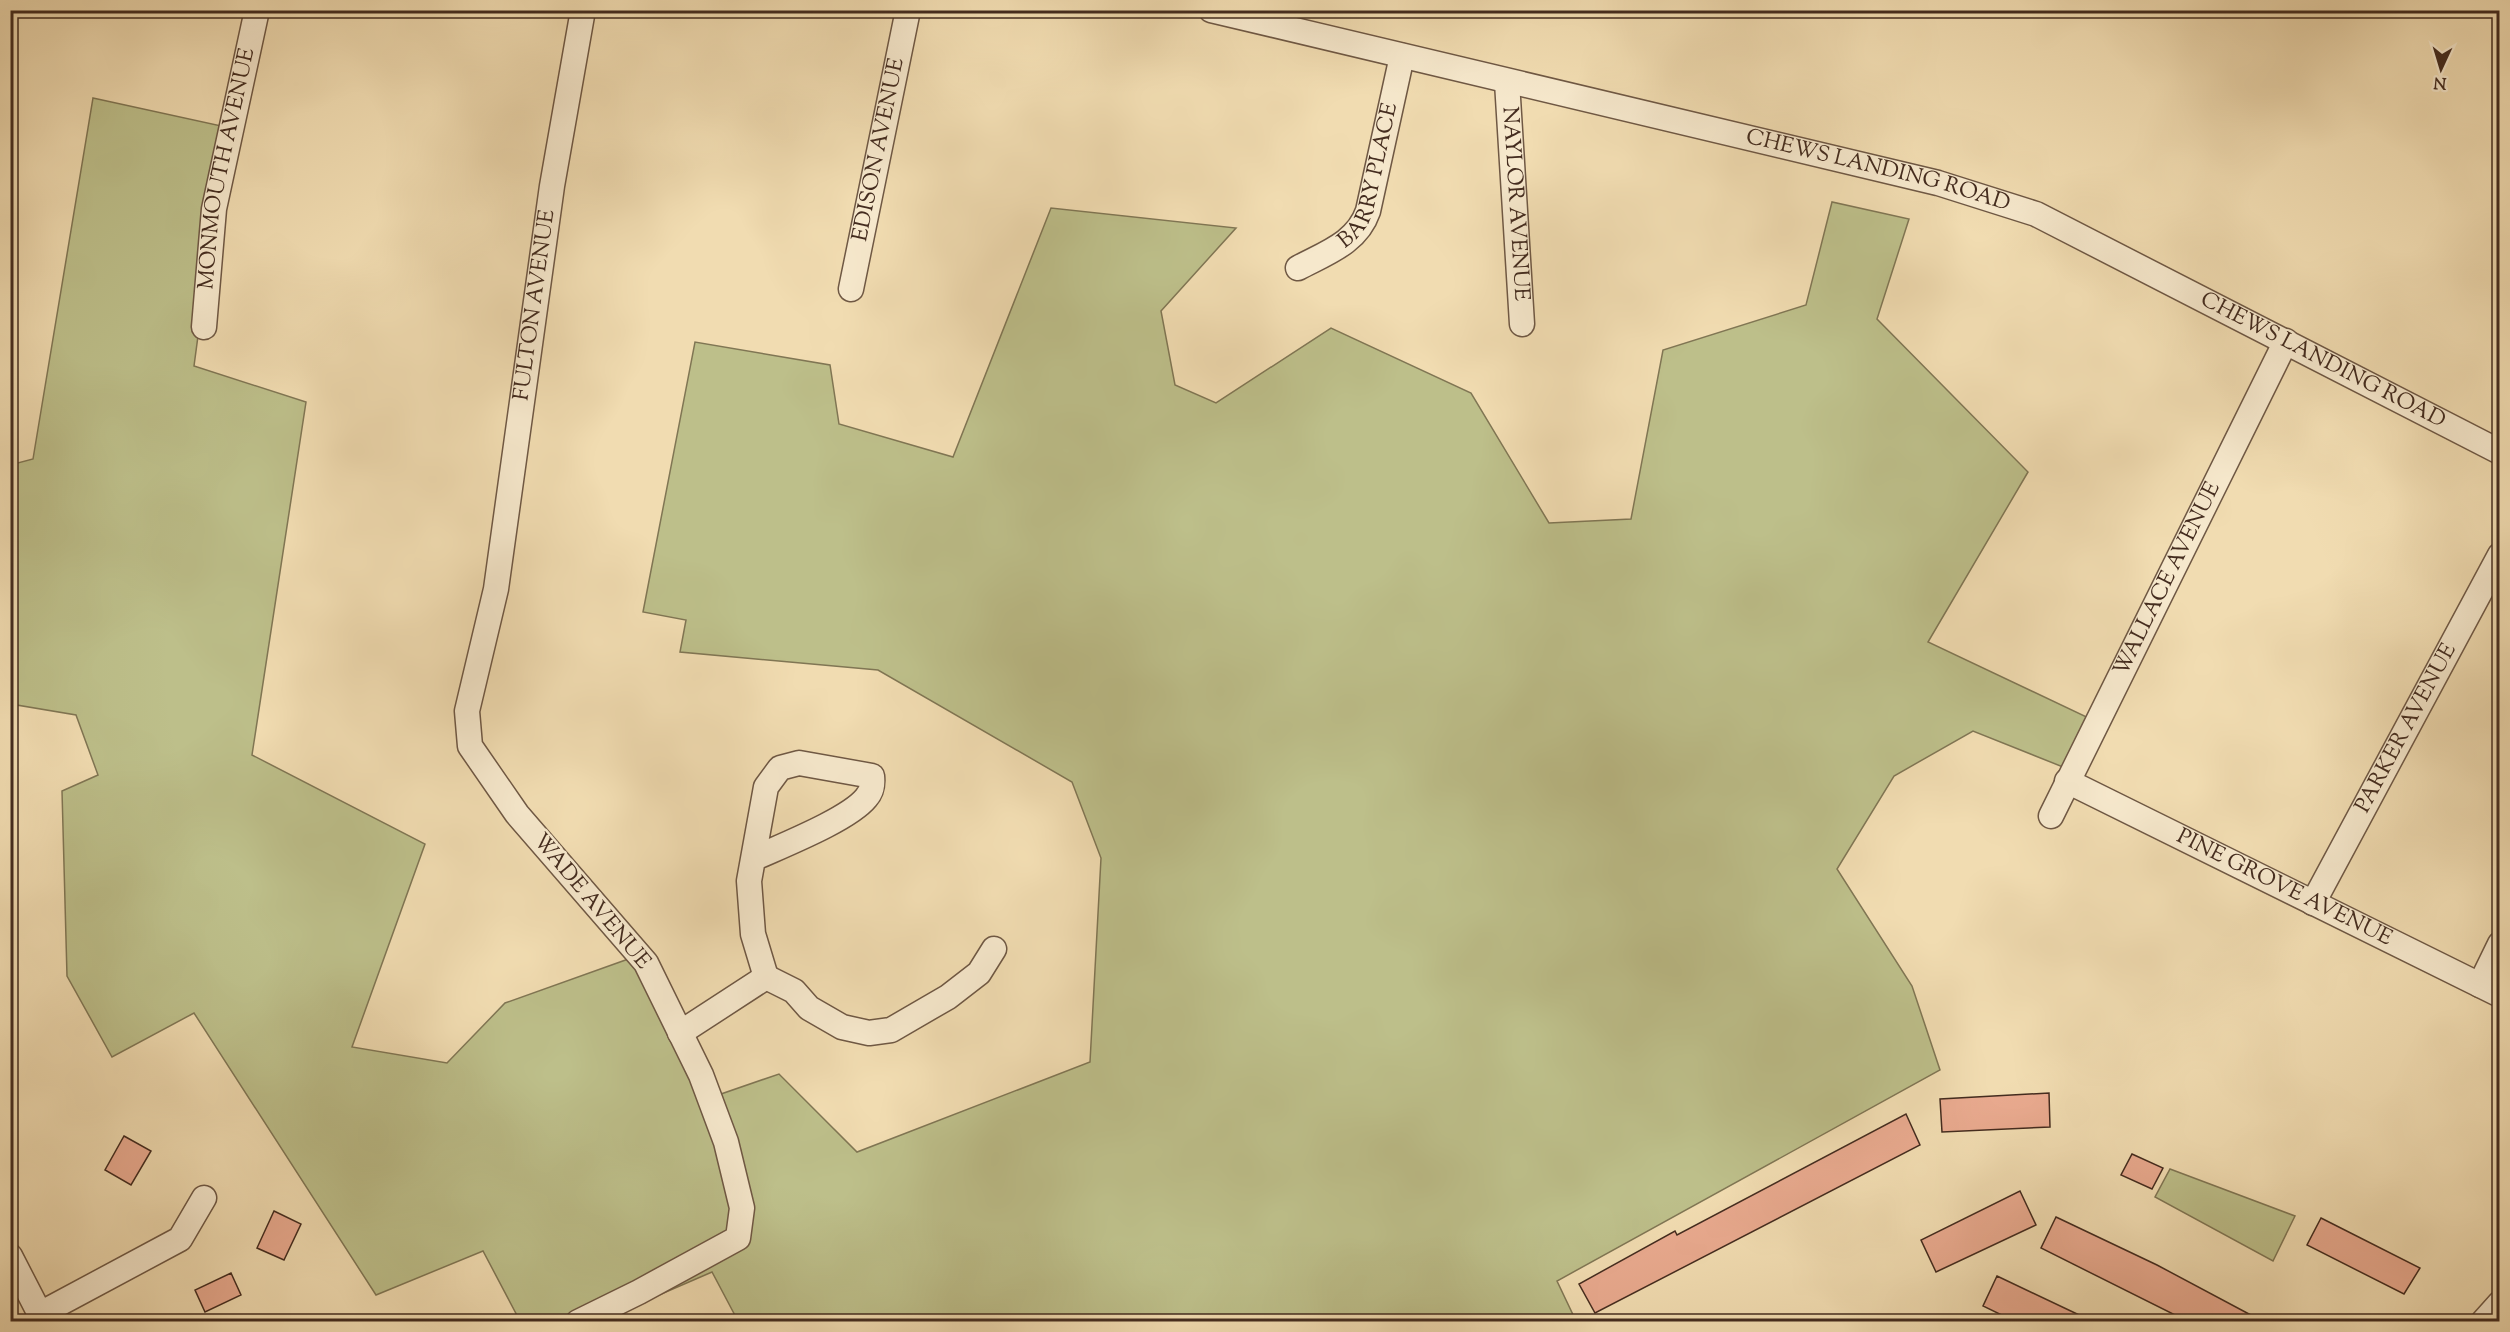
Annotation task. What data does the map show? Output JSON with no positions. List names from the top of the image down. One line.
{"streets":{"street":["EDISON AVENUE","MONMOUTH AVENUE","BARRY PLACE","CHEWS LANDING ROAD","NAYLOR AVENUE","FULTON AVENUE","WALLACE AVENUE","PARKER AVENUE","PINE GROVE AVENUE","WADE AVENUE"]},"crossings":[["BARRY PLACE","CHEWS LANDING ROAD"],["CHEWS LANDING ROAD","NAYLOR AVENUE"],["CHEWS LANDING ROAD","WALLACE AVENUE"],["FULTON AVENUE","WADE AVENUE"],["WALLACE AVENUE","PINE GROVE AVENUE"],["PARKER AVENUE","PINE GROVE AVENUE"]],"north":"bottom"}
